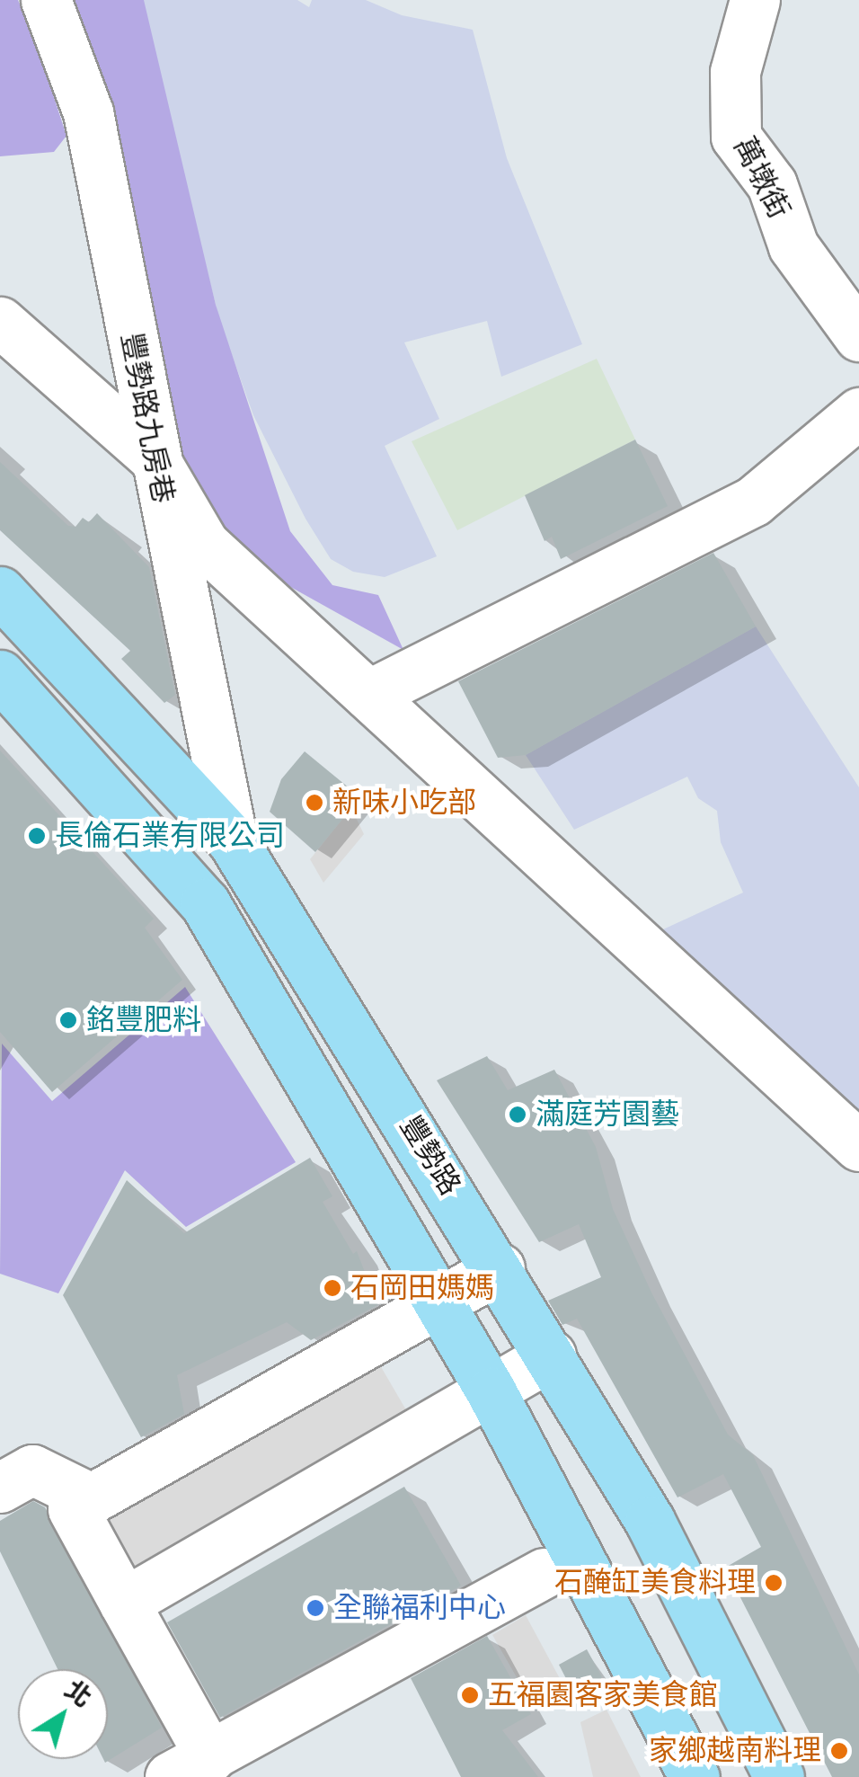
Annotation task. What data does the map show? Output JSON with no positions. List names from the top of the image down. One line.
{"streets":{"main road":["豐勢路"],"street":["萬墩街","豐勢路九房巷"]},"crossings":[["豐勢路九房巷","豐勢路"]],"places":["新味小吃部","長倫石業有限公司","銘豐肥料","滿庭芳園藝","石岡田媽媽","石醃缸美食料理","全聯福利中心","五福園客家美食館","家鄉越南料理"],"north":"top right"}
